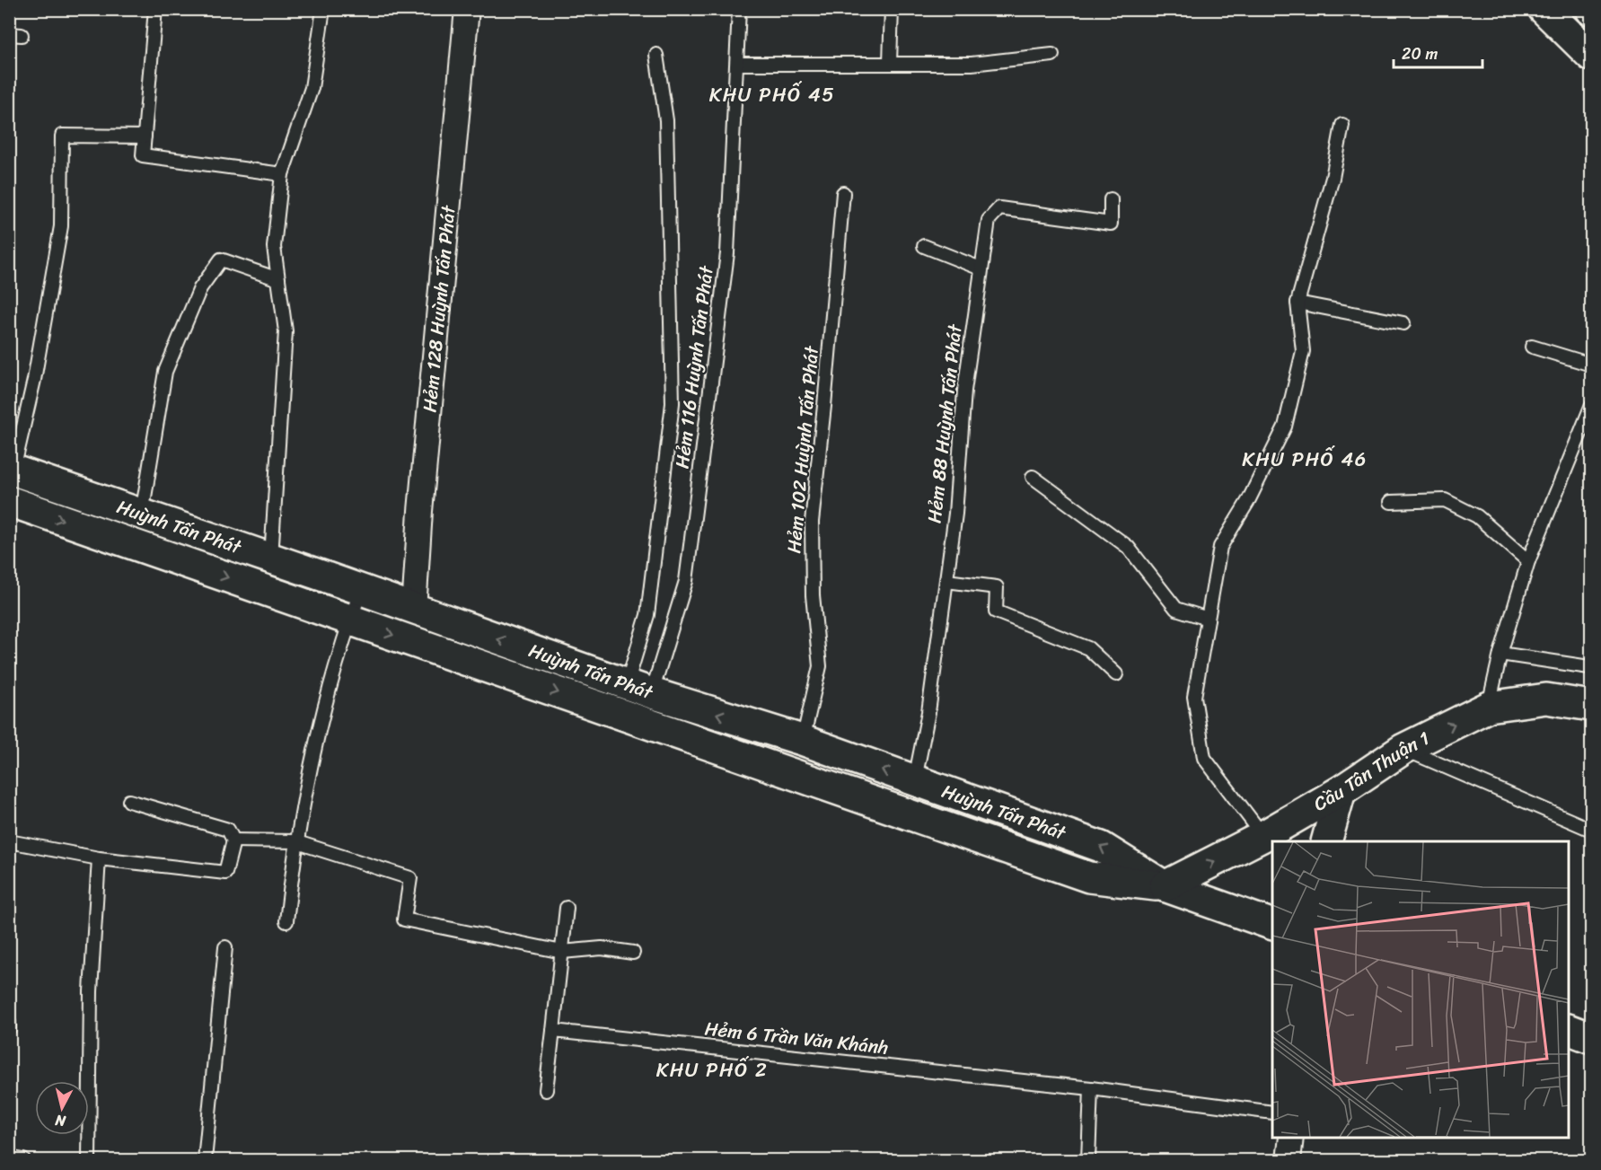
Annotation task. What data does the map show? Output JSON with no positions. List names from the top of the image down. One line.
{"streets":{"main road":["Huỳnh Tấn Phát","Cầu Tân Thuận 1"],"street":["Hẻm 128 Huỳnh Tấn Phát"],"lane":["Hẻm 116 Huỳnh Tấn Phát","Hẻm 88 Huỳnh Tấn Phát","Hẻm 102 Huỳnh Tấn Phát","Hẻm 6 Trần Văn Khánh"]},"crossings":[["Hẻm 128 Huỳnh Tấn Phát","Huỳnh Tấn Phát"],["Hẻm 116 Huỳnh Tấn Phát","Huỳnh Tấn Phát"],["Hẻm 88 Huỳnh Tấn Phát","Huỳnh Tấn Phát"],["Hẻm 102 Huỳnh Tấn Phát","Huỳnh Tấn Phát"],["Huỳnh Tấn Phát","Cầu Tân Thuận 1"]],"one_way":["Cầu Tân Thuận 1"],"districts":["KHU PHỐ 45","KHU PHỐ 46","KHU PHỐ 2"],"scale_bar":"20 m","north":"bottom"}
